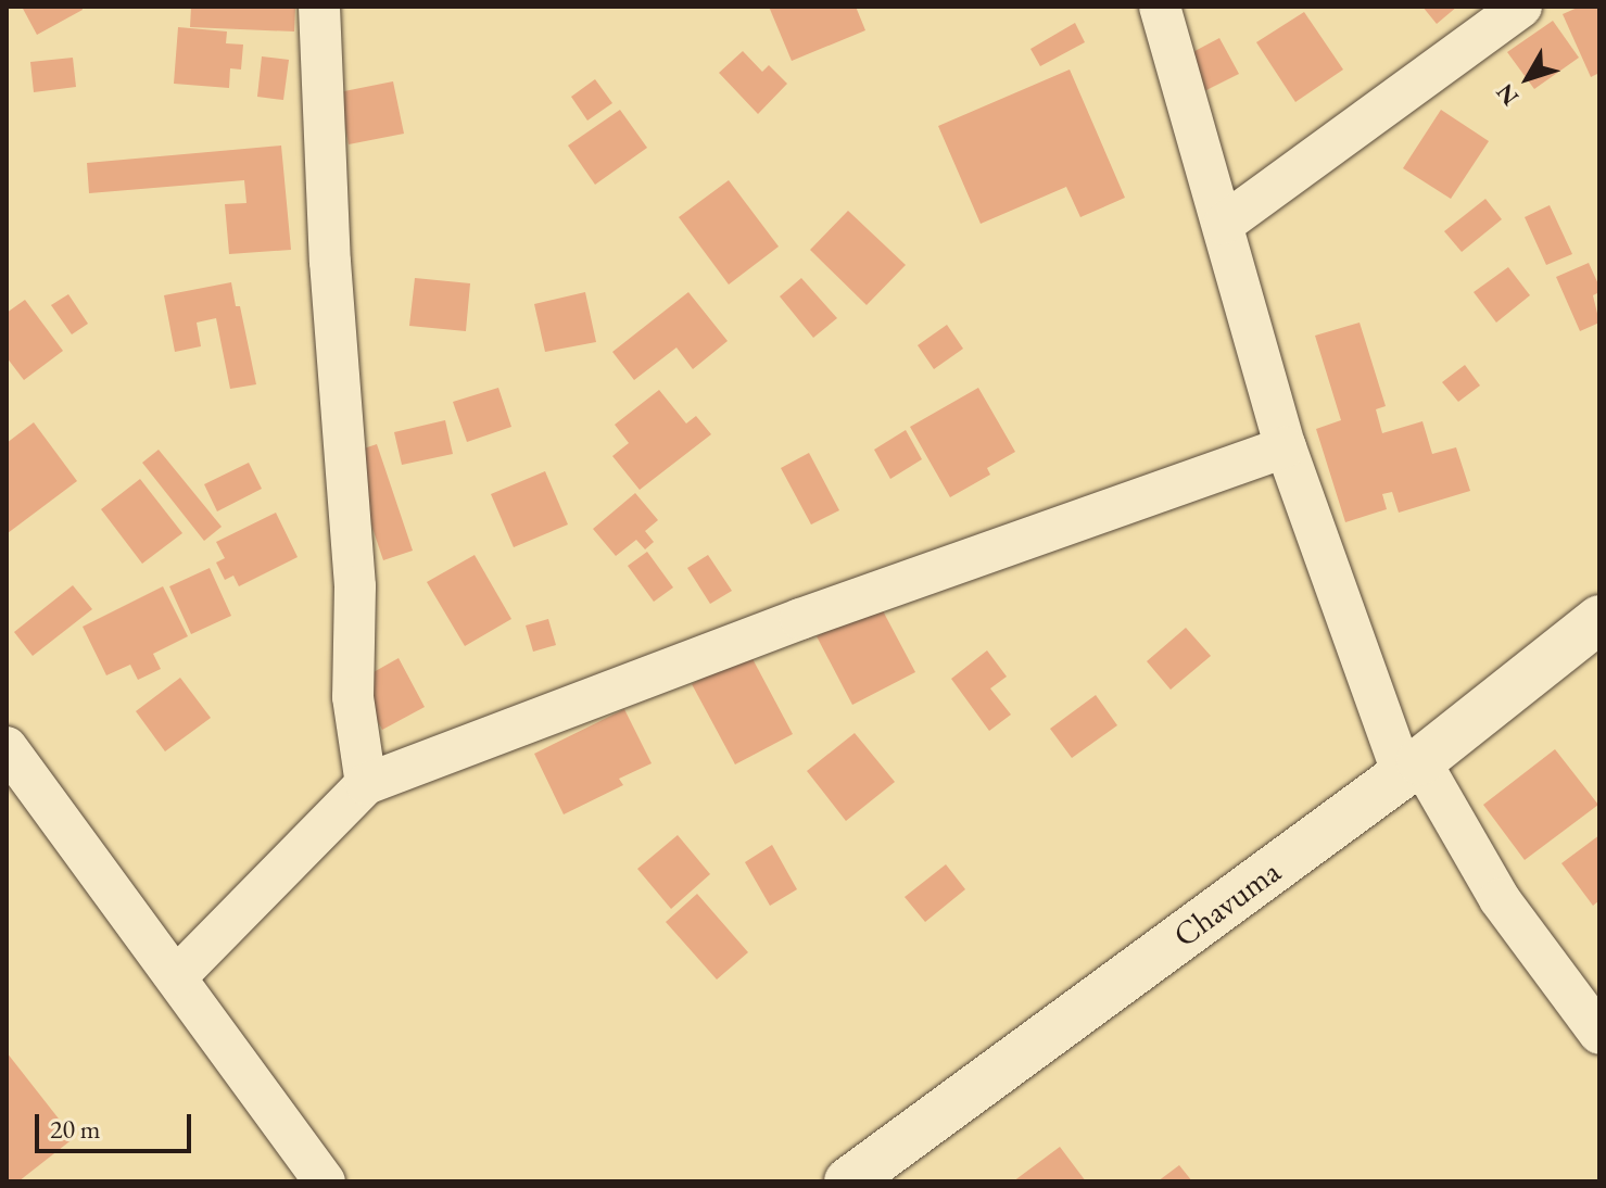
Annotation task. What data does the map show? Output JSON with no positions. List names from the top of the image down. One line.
{"streets":{"street":["Chavuma"]},"scale_bar":"20 m","north":"bottom left"}
